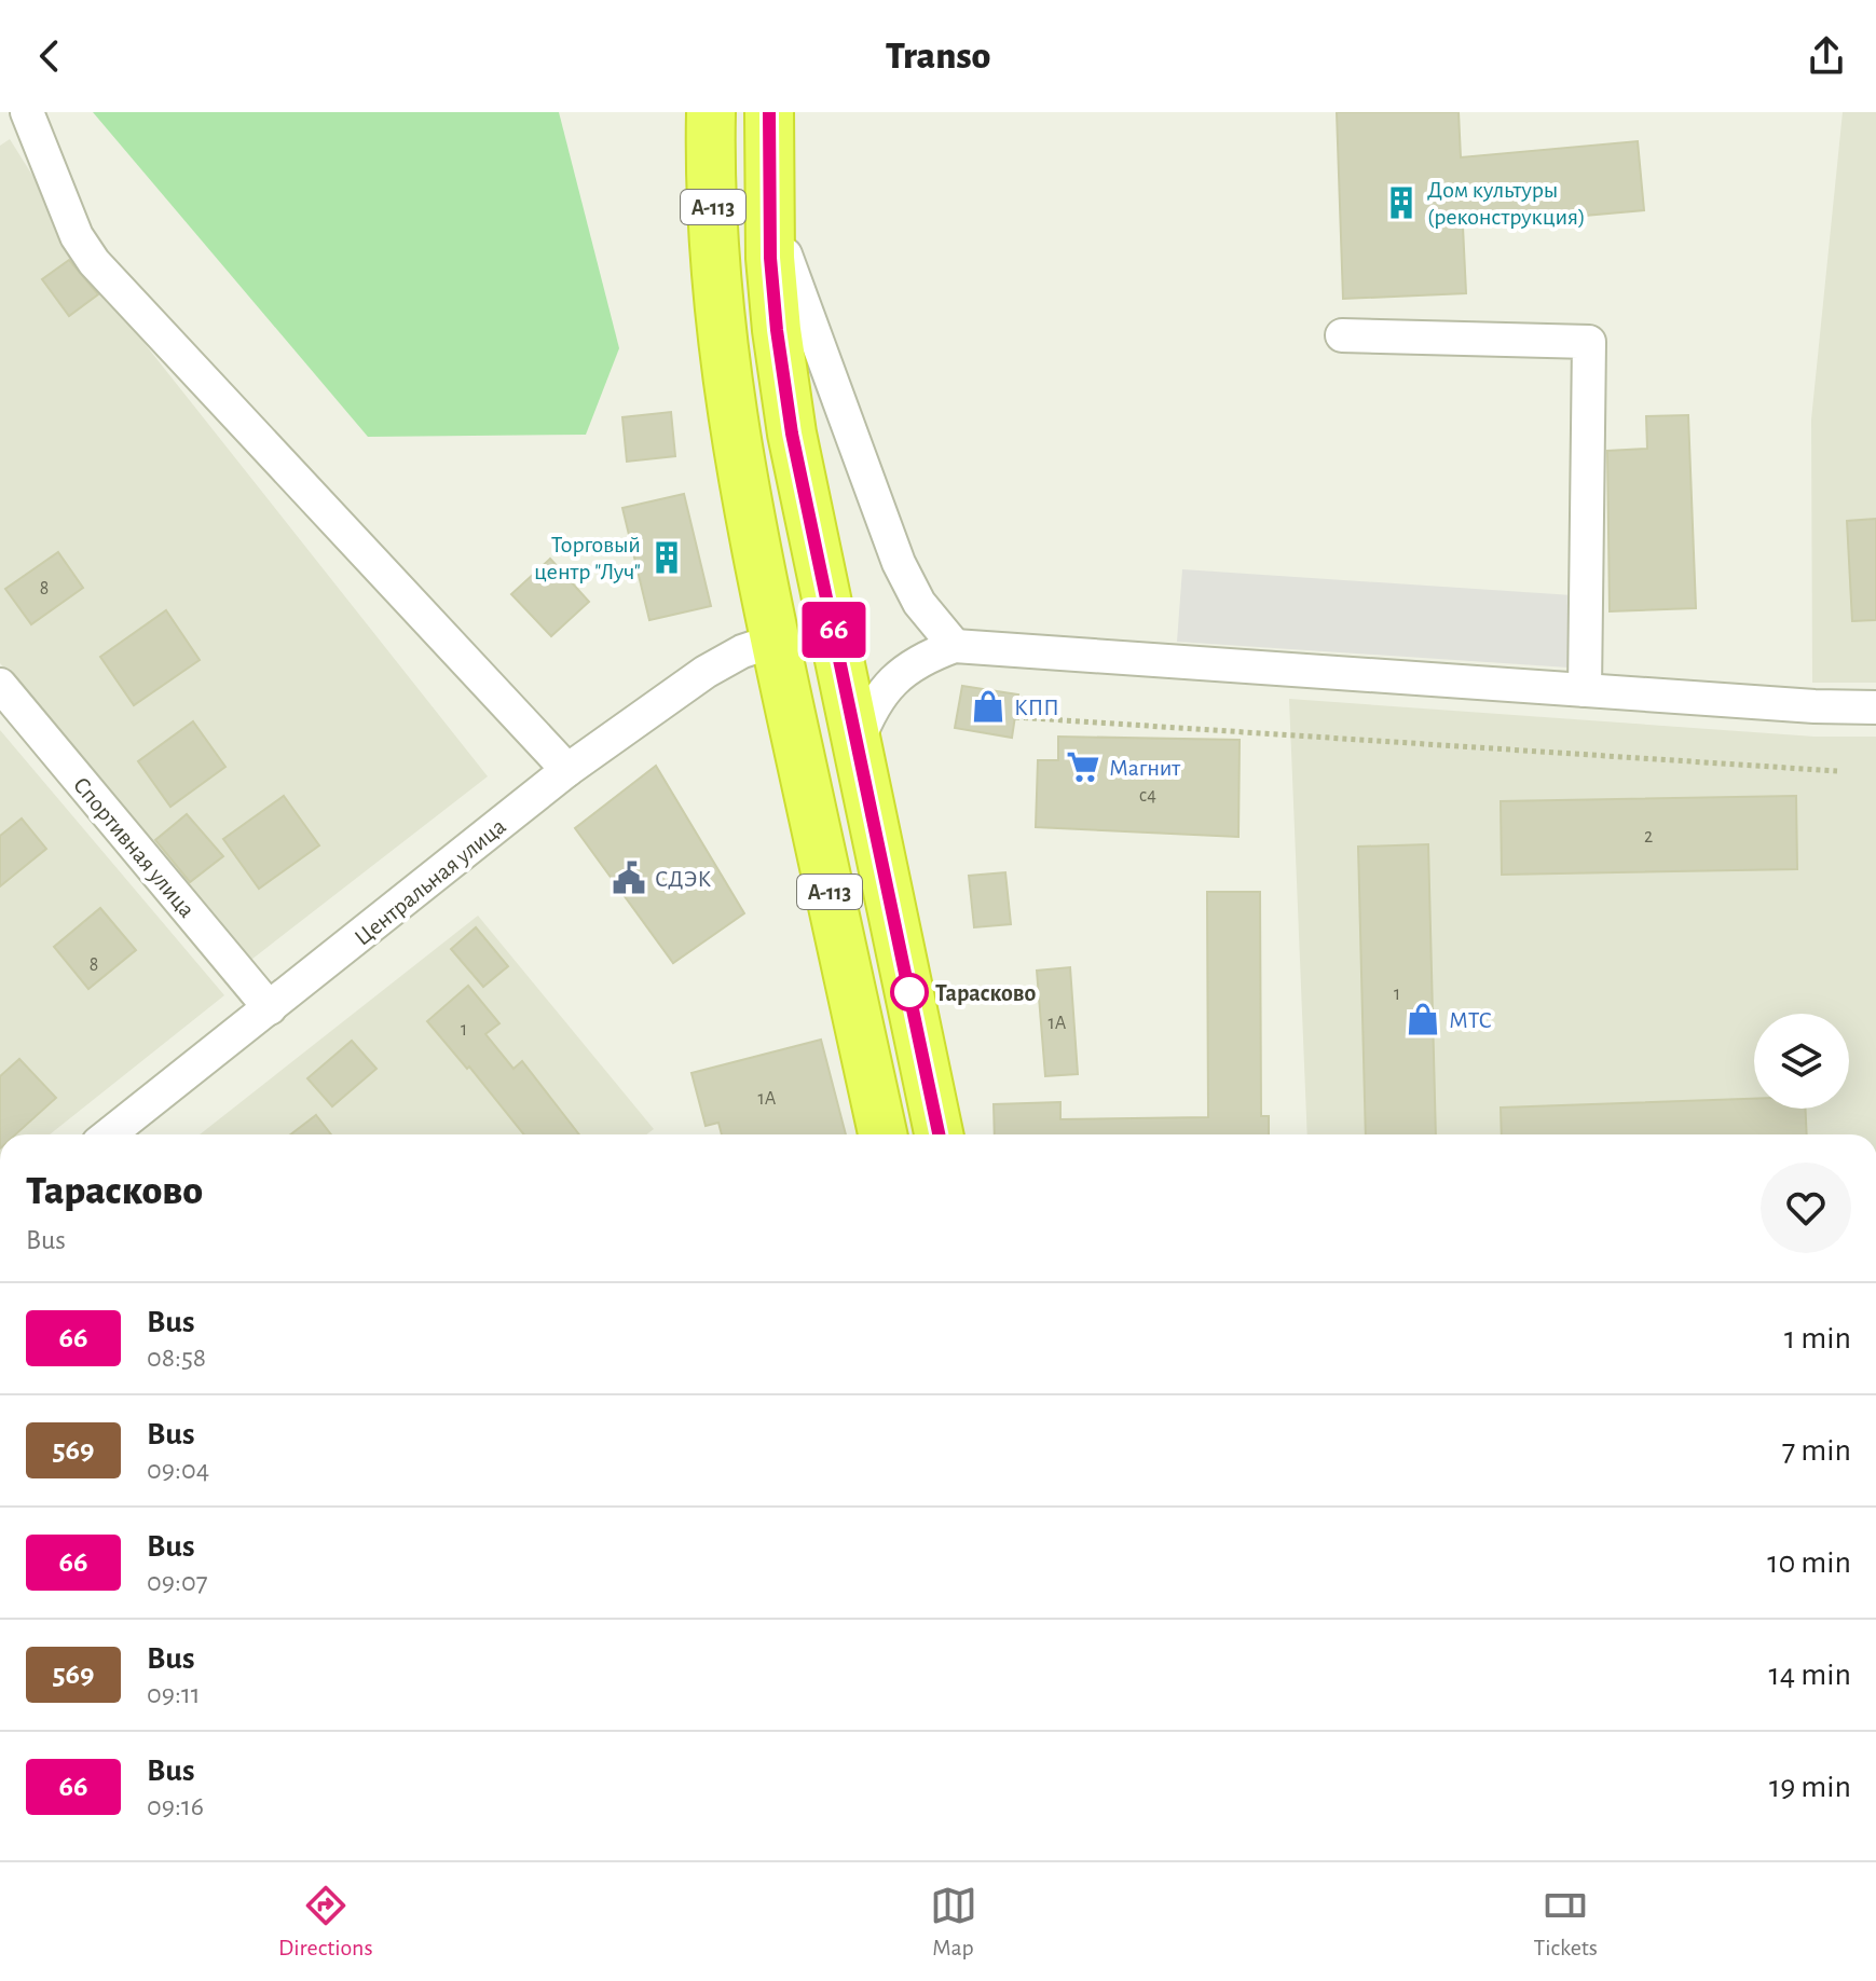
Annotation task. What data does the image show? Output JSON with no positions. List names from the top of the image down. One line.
{"streets":{"highway":["А-113"],"street":["Спортивная улица","Центральная улица"]},"crossings":[["А-113","Центральная улица"],["Спортивная улица","Центральная улица"]],"places":{"building":["Дом культуры (реконструкция)","Торговый центр \"Луч\""],"shop":["КПП","МТС"],"supermarket":["Магнит"],"public building":["СДЭК"],"other":["Тарасково"]},"lines":["bus line 66"],"house_numbers":["8","с4","2","8","1","1А","1","1А"],"page":{"header":"Transo","on_map":"66","heading":["Тарасково","Bus"],"list":[{"mark":"66","name":"Bus","note":"08:58","value":"1 min"},{"mark":"569","name":"Bus","note":"09:04","value":"7 min"},{"mark":"66","name":"Bus","note":"09:07","value":"10 min"},{"mark":"569","name":"Bus","note":"09:11","value":"14 min"},{"mark":"66","name":"Bus","note":"09:16","value":"19 min"}],"tabs":["Directions","Map","Tickets"]}}
